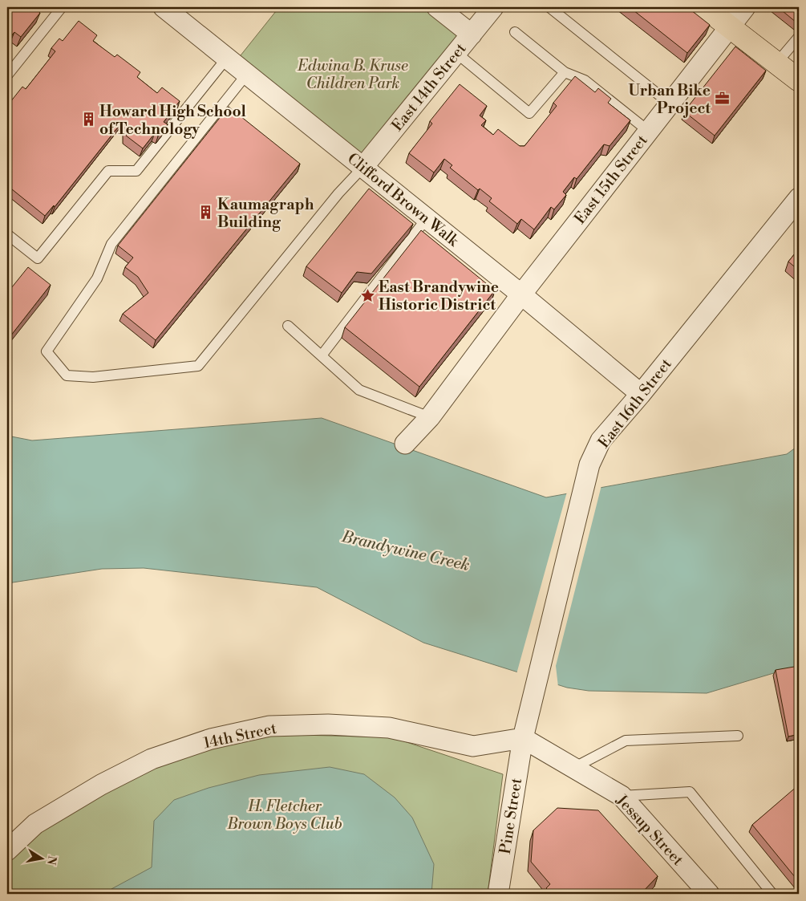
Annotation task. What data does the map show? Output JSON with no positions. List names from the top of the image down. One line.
{"streets":{"street":["East 14th Street","East 15th Street","Clifford Brown Walk","East 16th Street","14th Street","Pine Street","Jessup Street"]},"crossings":[["East 14th Street","Clifford Brown Walk"],["East 15th Street","Clifford Brown Walk"],["Clifford Brown Walk","East 16th Street"],["East 16th Street","14th Street"],["East 16th Street","Pine Street"],["East 16th Street","Jessup Street"],["14th Street","Pine Street"],["14th Street","Jessup Street"],["Pine Street","Jessup Street"]],"water":["Brandywine Creek"],"parks":["Edwina B. Kruse Children Park","H. Fletcher Brown Boys Club"],"places":{"office":["Urban Bike Project"],"building":["Howard High School of Technology","Kaumagraph Building"],"place":["East Brandywine Historic District"]},"north":"right"}
